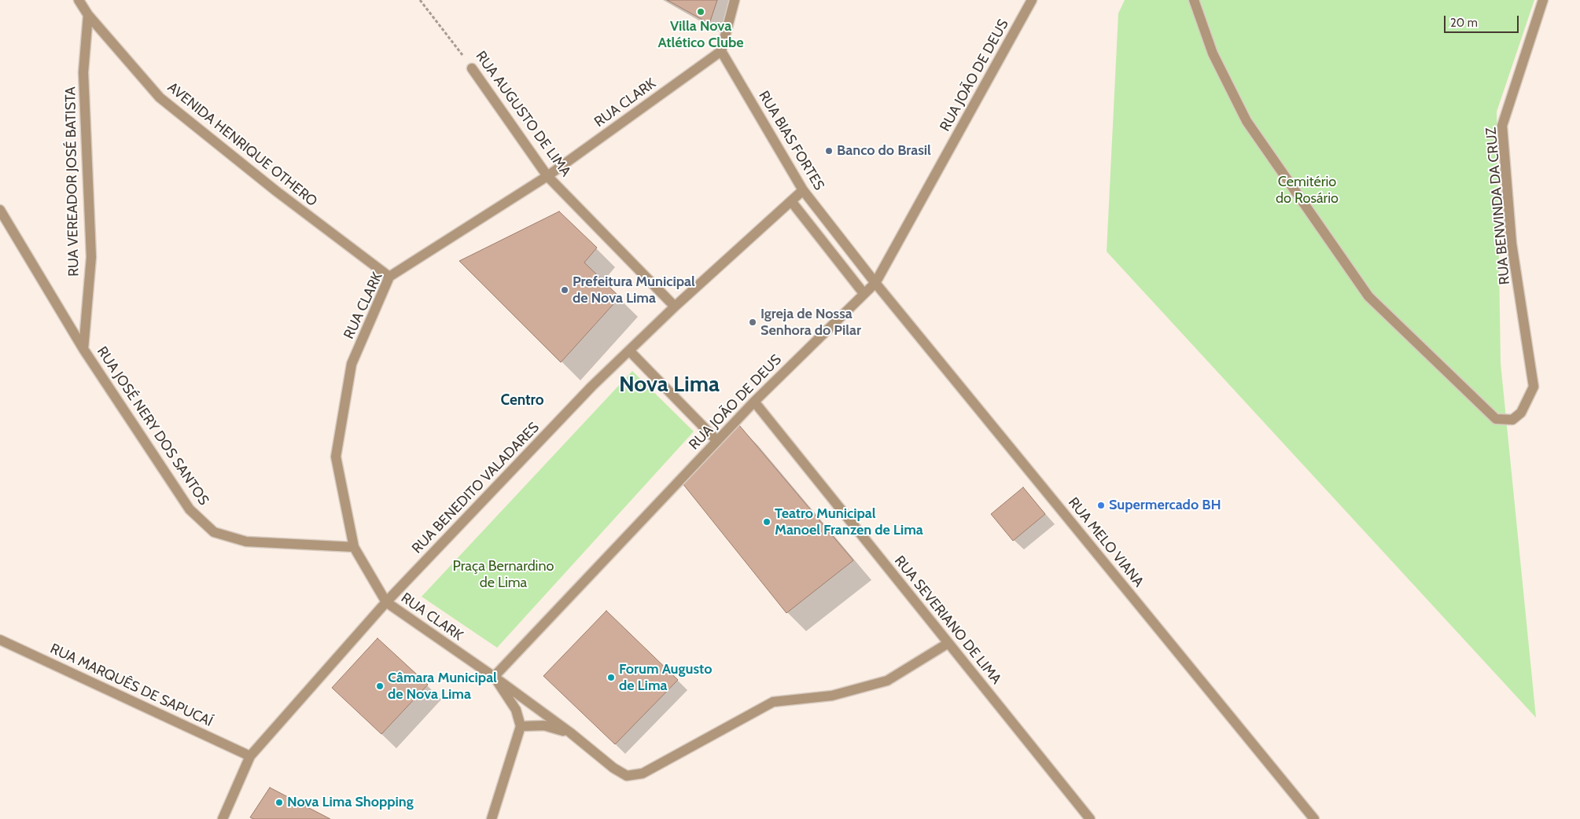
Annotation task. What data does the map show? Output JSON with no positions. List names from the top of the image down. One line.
{"streets":{"street":["RUA JOÃO DE DEUS","RUA CLARK","RUA AUGUSTO DE LIMA","RUA BIAS FORTES","AVENIDA HENRIQUE OTHERO","RUA VEREADOR JOSÉ BATISTA","RUA BENVINDA DA CRUZ","RUA JOSÉ NERY DOS SANTOS","RUA BENEDITO VALADARES","RUA MELO VIANA","RUA SEVERIANO DE LIMA","RUA MARQUÊS DE SAPUCAÍ"]},"crossings":[["RUA JOÃO DE DEUS","RUA CLARK"],["RUA JOÃO DE DEUS","RUA BIAS FORTES"],["RUA JOÃO DE DEUS","RUA MELO VIANA"],["RUA JOÃO DE DEUS","RUA SEVERIANO DE LIMA"],["RUA CLARK","RUA AUGUSTO DE LIMA"],["RUA CLARK","RUA BIAS FORTES"],["RUA CLARK","AVENIDA HENRIQUE OTHERO"],["RUA CLARK","RUA JOSÉ NERY DOS SANTOS"],["RUA CLARK","RUA BENEDITO VALADARES"],["RUA CLARK","RUA SEVERIANO DE LIMA"],["RUA AUGUSTO DE LIMA","RUA BENEDITO VALADARES"],["RUA BIAS FORTES","RUA BENEDITO VALADARES"],["RUA BIAS FORTES","RUA MELO VIANA"],["AVENIDA HENRIQUE OTHERO","RUA VEREADOR JOSÉ BATISTA"],["RUA VEREADOR JOSÉ BATISTA","RUA JOSÉ NERY DOS SANTOS"],["RUA BENEDITO VALADARES","RUA MARQUÊS DE SAPUCAÍ"]],"districts":["Nova Lima","Centro"],"parks":["Cemitério do Rosário","Praça Bernardino de Lima"],"places":["Villa Nova Atlético Clube","Banco do Brasil","Prefeitura Municipal de Nova Lima","Igreja de Nossa Senhora do Pilar","Supermercado BH","Teatro Municipal Manoel Franzen de Lima","Forum Augusto de Lima","Câmara Municipal de Nova Lima","Nova Lima Shopping"],"scale_bar":"20 m"}
